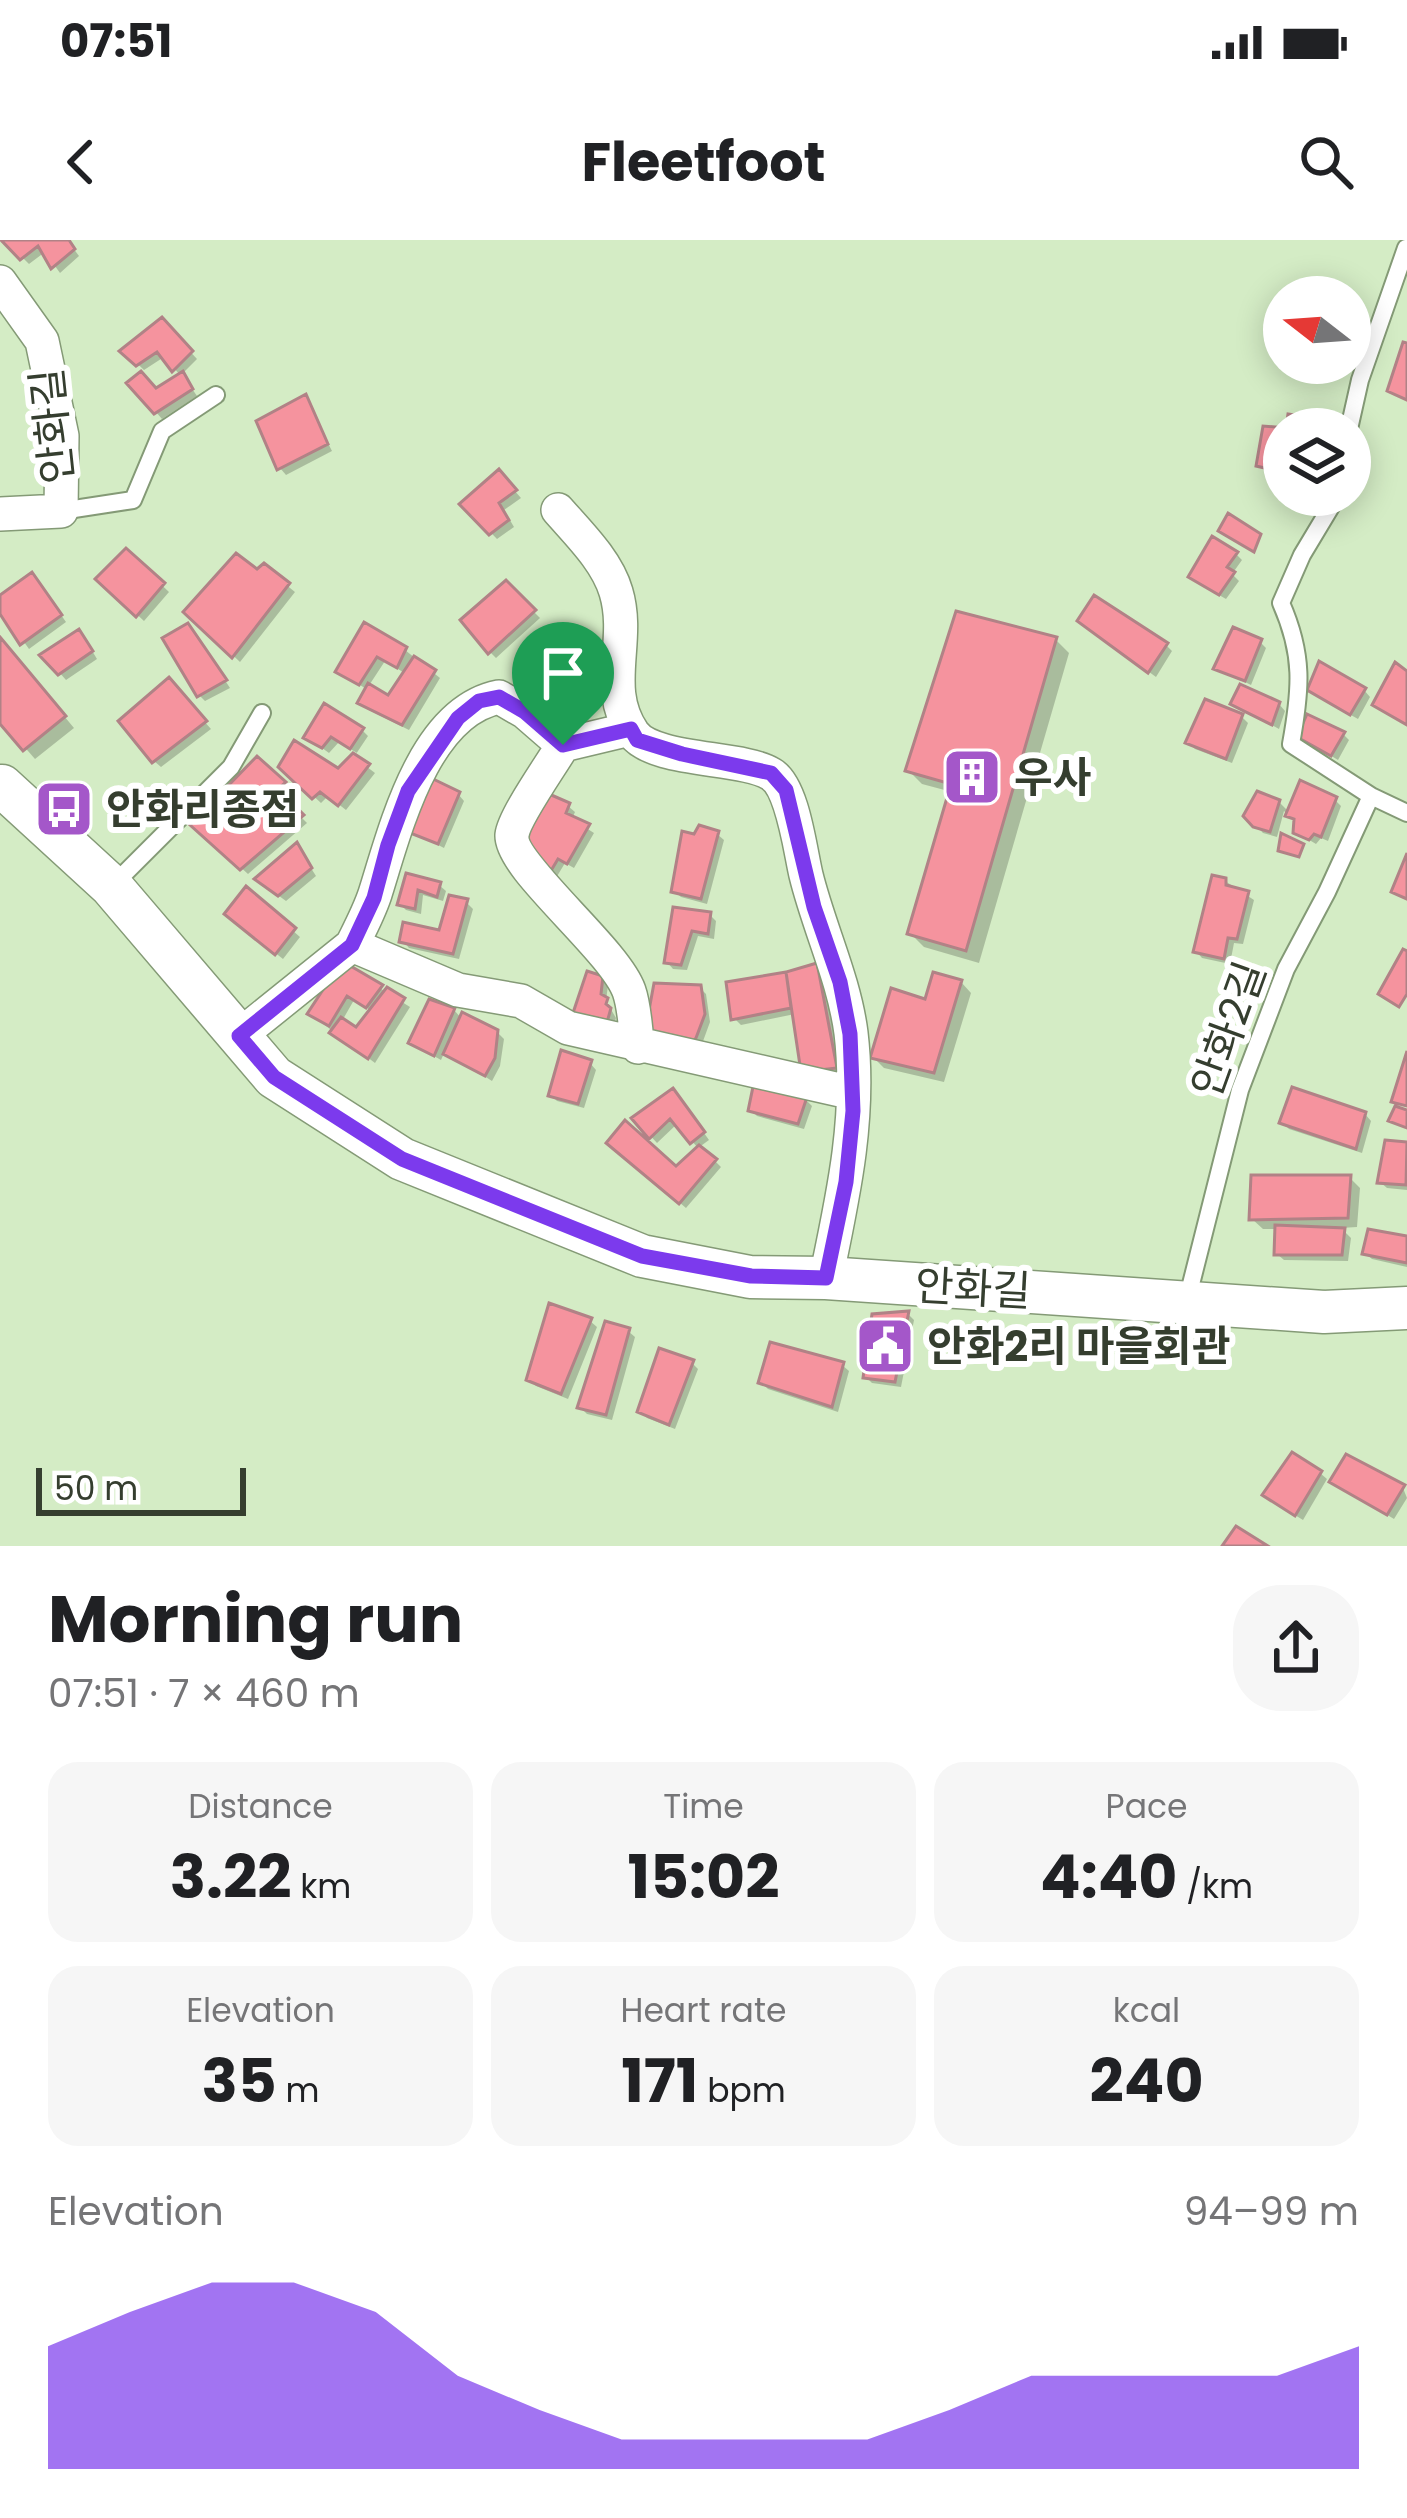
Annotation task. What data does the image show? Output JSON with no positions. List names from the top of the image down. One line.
{"streets":{"street":["안화길"],"lane":["안화2길"]},"crossings":[["안화길","안화2길"]],"places":{"building":["우사"],"bus stop":["안화리종점"],"public building":["안화2리 마을회관"]},"scale_bar":"50 m","north":"left","page":{"status":"07:51","header":"Fleetfoot","scale":"50 m","heading":["Morning run","07:51 · 7 × 460 m"],"stats":[["Distance","3.22 km"],["Time","15:02"],["Pace","4:40 /km"],["Elevation","35 m"],["Heart rate","171 bpm"],["kcal","240"]],"chart":["Elevation","94–99 m"]}}
